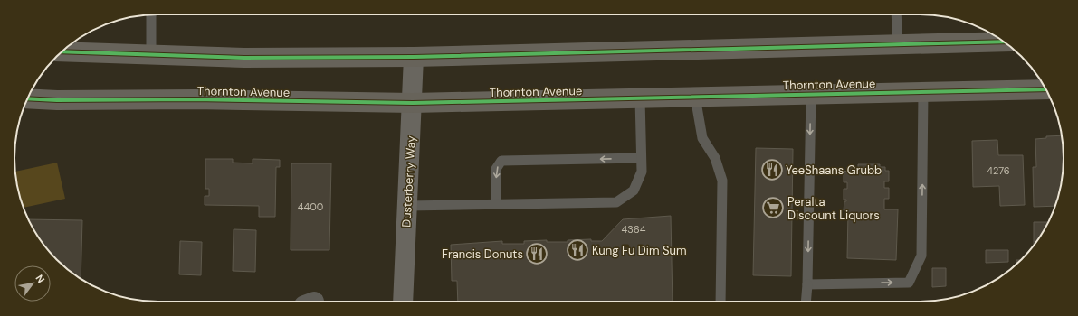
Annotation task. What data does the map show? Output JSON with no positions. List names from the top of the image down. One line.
{"streets":{"main road":["Thornton Avenue","Dusterberry Way"]},"crossings":[["Thornton Avenue","Dusterberry Way"]],"places":{"restaurant":["YeeShaans Grubb","Kung Fu Dim Sum","Francis Donuts"],"supermarket":["Peralta Discount Liquors"]},"house_numbers":["4276","4400","4364"],"north":"top right"}
